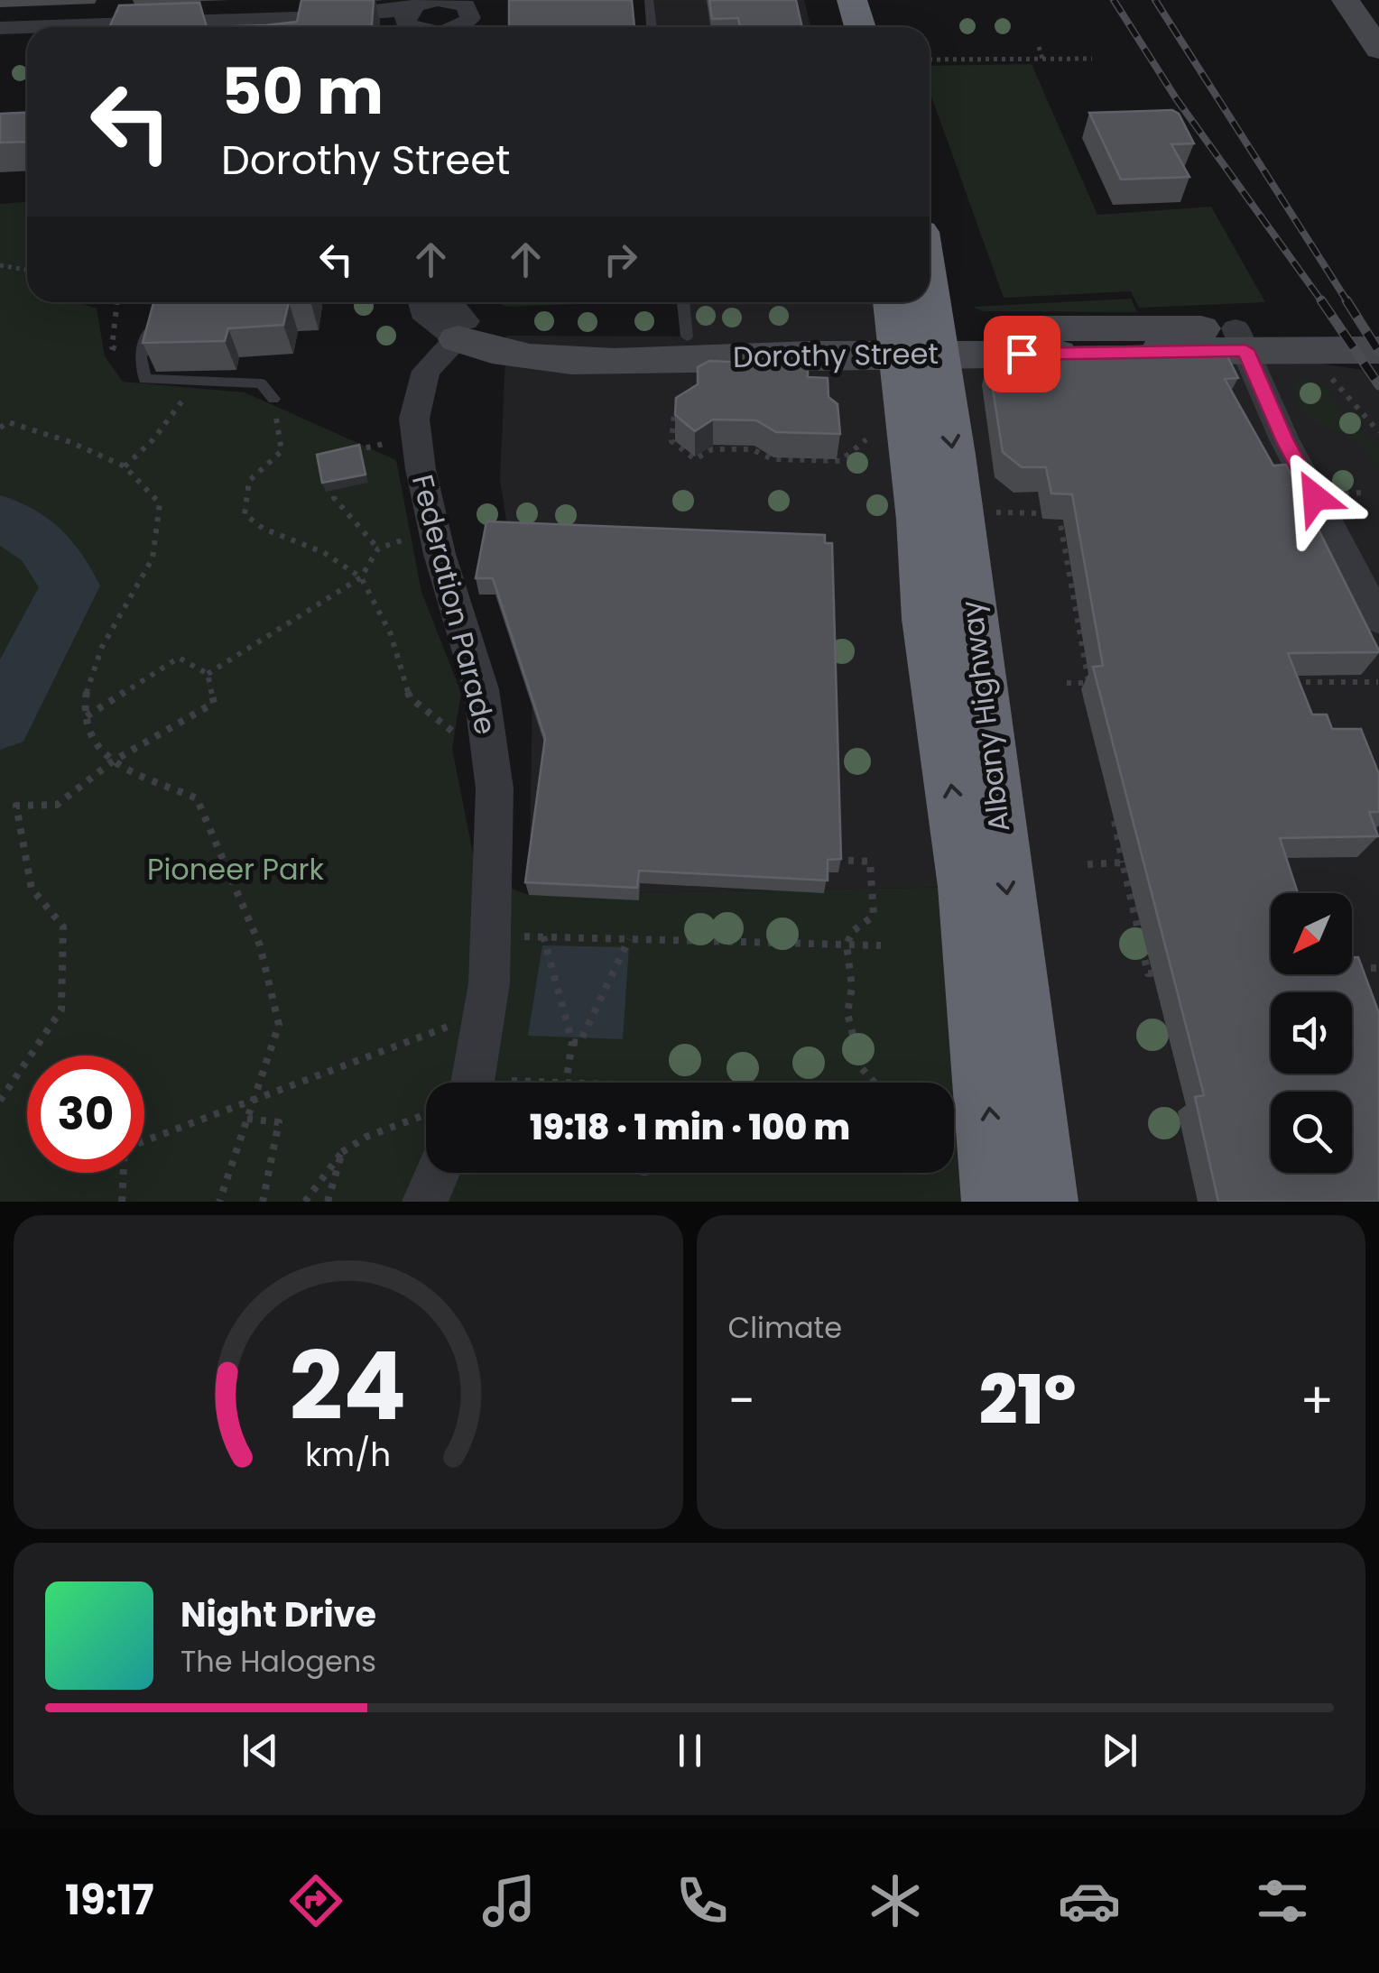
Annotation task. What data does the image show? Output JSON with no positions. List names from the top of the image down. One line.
{"streets":{"highway":["Albany Highway"],"street":["Dorothy Street","Federation Parade"]},"crossings":[["Dorothy Street","Federation Parade"],["Dorothy Street","Albany Highway"]],"parks":["Pioneer Park"],"north":"bottom left","page":{"turn":["50 m","Dorothy Street"],"limit":"30","trip":"19:18 · 1 min · 100 m","tile":"Climate","heat":["−","21°","+"],"song":["Night Drive","The Halogens"],"tabs":"19:17","gauge":["24","km/h"]}}
